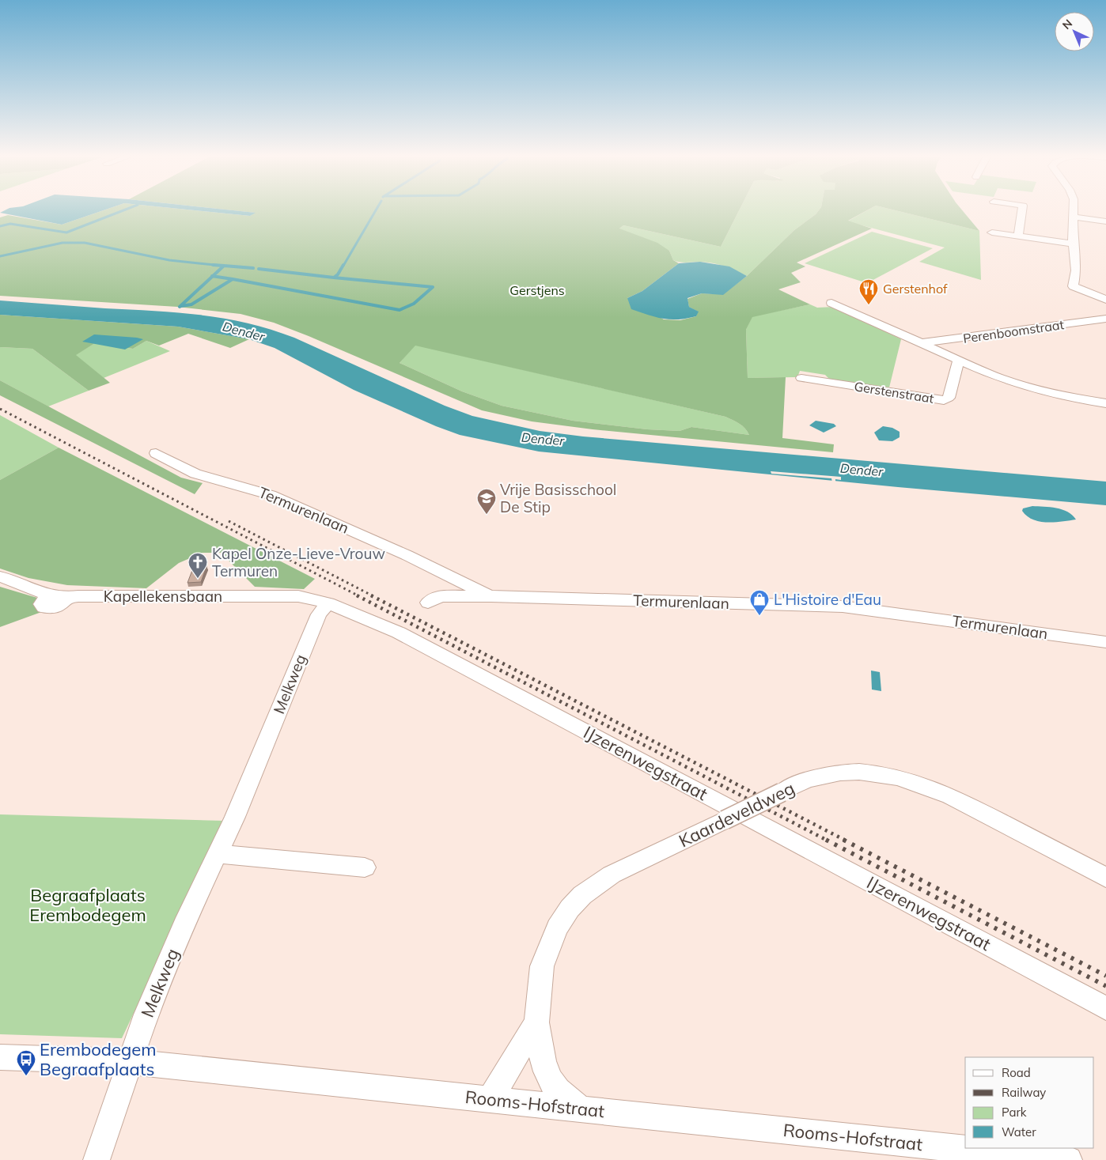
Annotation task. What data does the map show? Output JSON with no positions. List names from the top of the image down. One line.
{"streets":{"street":["Perenboomstraat","Gerstenstraat","Termurenlaan","Kapellekensbaan","Melkweg","IJzerenwegstraat","Kaardeveldweg","Rooms-Hofstraat"]},"crossings":[["Kapellekensbaan","Melkweg"],["Kapellekensbaan","IJzerenwegstraat"],["Melkweg","IJzerenwegstraat"],["Melkweg","Rooms-Hofstraat"],["Kaardeveldweg","Rooms-Hofstraat"]],"water":["Dender"],"parks":["Gerstjens","Begraafplaats Erembodegem"],"places":{"restaurant":["Gerstenhof"],"school or university":["Vrije Basisschool De Stip"],"church":["Kapel Onze-Lieve-Vrouw Termuren"],"shop":["L'Histoire d'Eau"],"bus stop":["Erembodegem Begraafplaats"]},"legend":["Road","Railway","Park","Water"],"north":"top left"}
